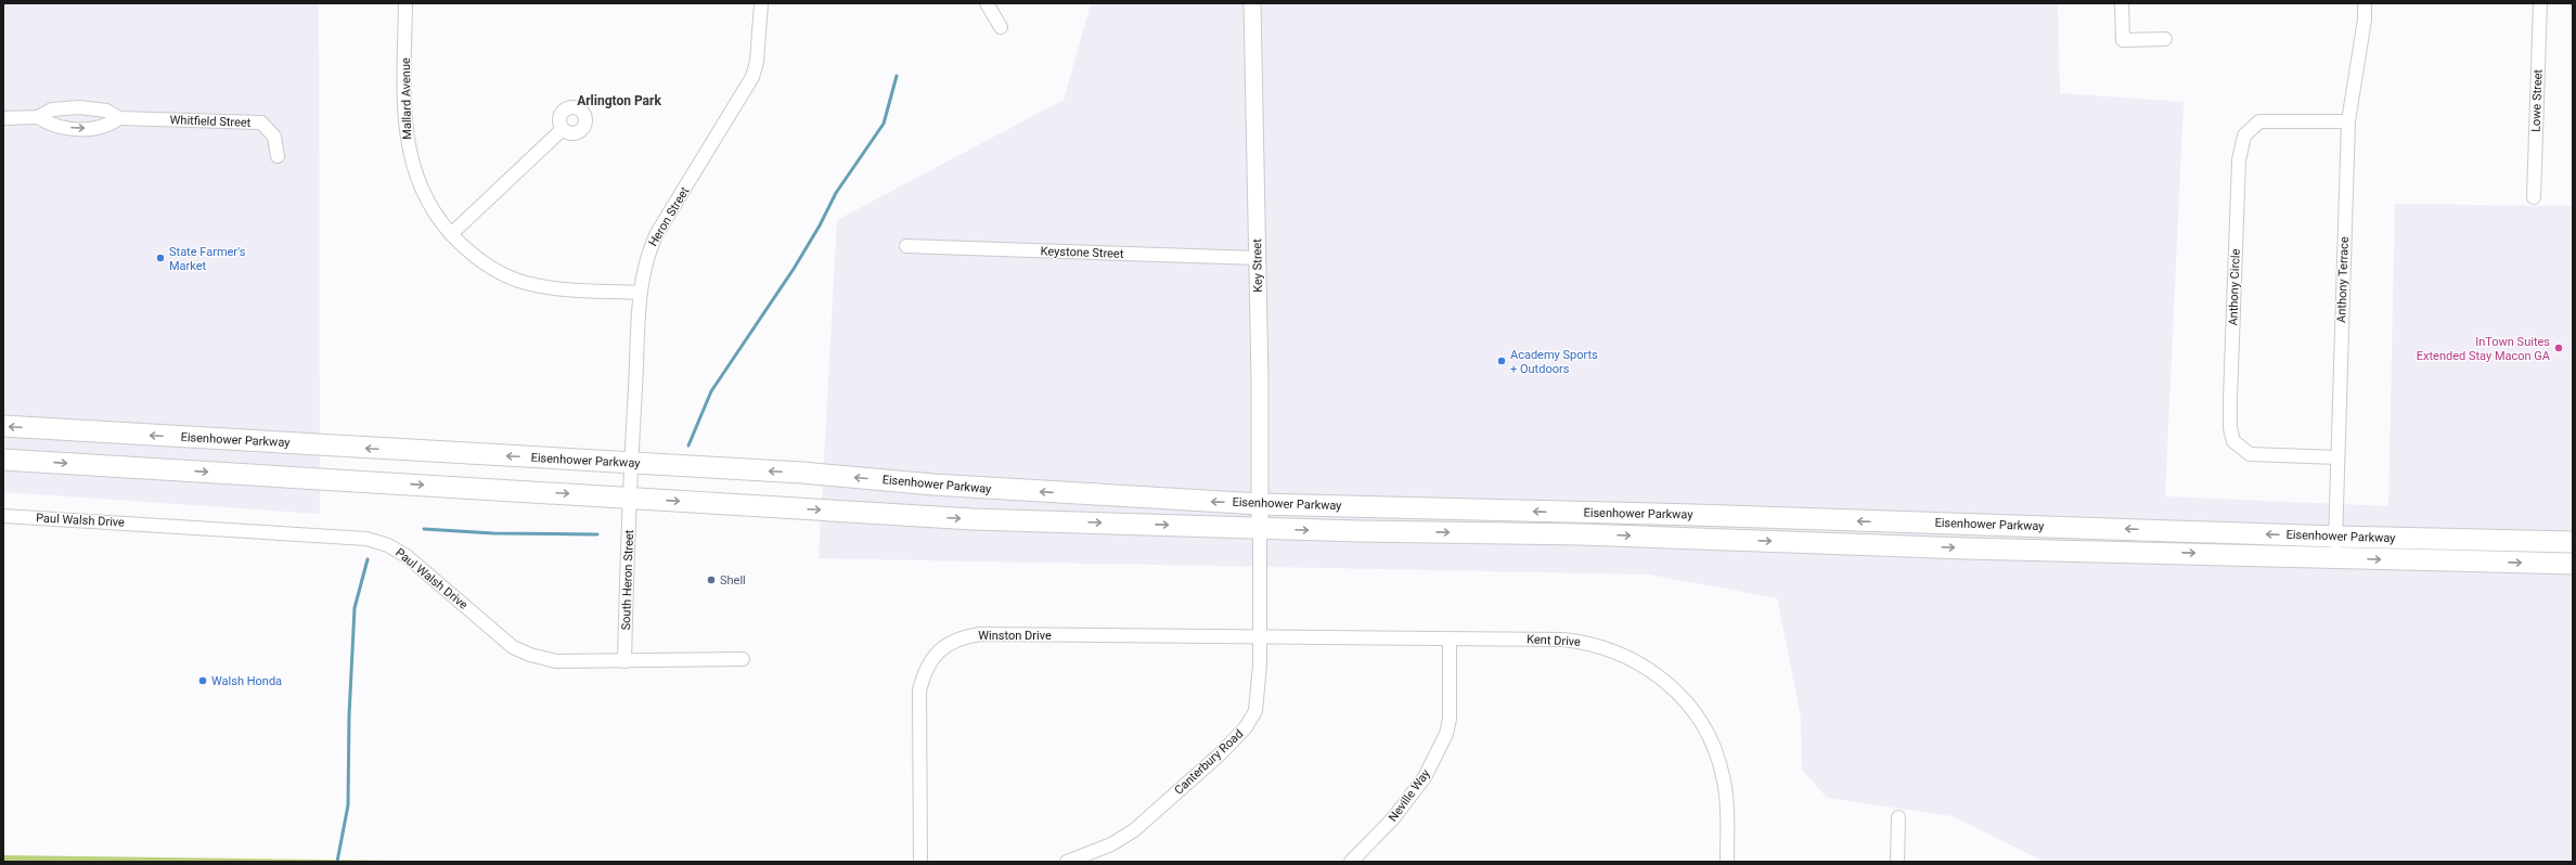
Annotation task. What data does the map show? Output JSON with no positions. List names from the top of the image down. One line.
{"streets":{"main road":["Eisenhower Parkway"],"street":["Mallard Avenue","Lowe Street","Whitfield Street","Heron Street","Keystone Street","Key Street","Anthony Terrace","Anthony Circle","Paul Walsh Drive","South Heron Street","Winston Drive","Kent Drive","Canterbury Road","Neville Way"]},"crossings":[["Mallard Avenue","Heron Street"],["Heron Street","Eisenhower Parkway"],["Heron Street","South Heron Street"],["Keystone Street","Key Street"],["Key Street","Eisenhower Parkway"],["Key Street","Canterbury Road"],["Anthony Terrace","Anthony Circle"],["Anthony Terrace","Eisenhower Parkway"],["Eisenhower Parkway","South Heron Street"],["Eisenhower Parkway","Canterbury Road"],["Paul Walsh Drive","South Heron Street"],["Winston Drive","Kent Drive"],["Winston Drive","Canterbury Road"],["Kent Drive","Canterbury Road"],["Kent Drive","Neville Way"]],"districts":["Arlington Park"],"places":["State Farmer's Market","InTown Suites Extended Stay Macon GA","Academy Sports + Outdoors","Shell","Walsh Honda"]}
